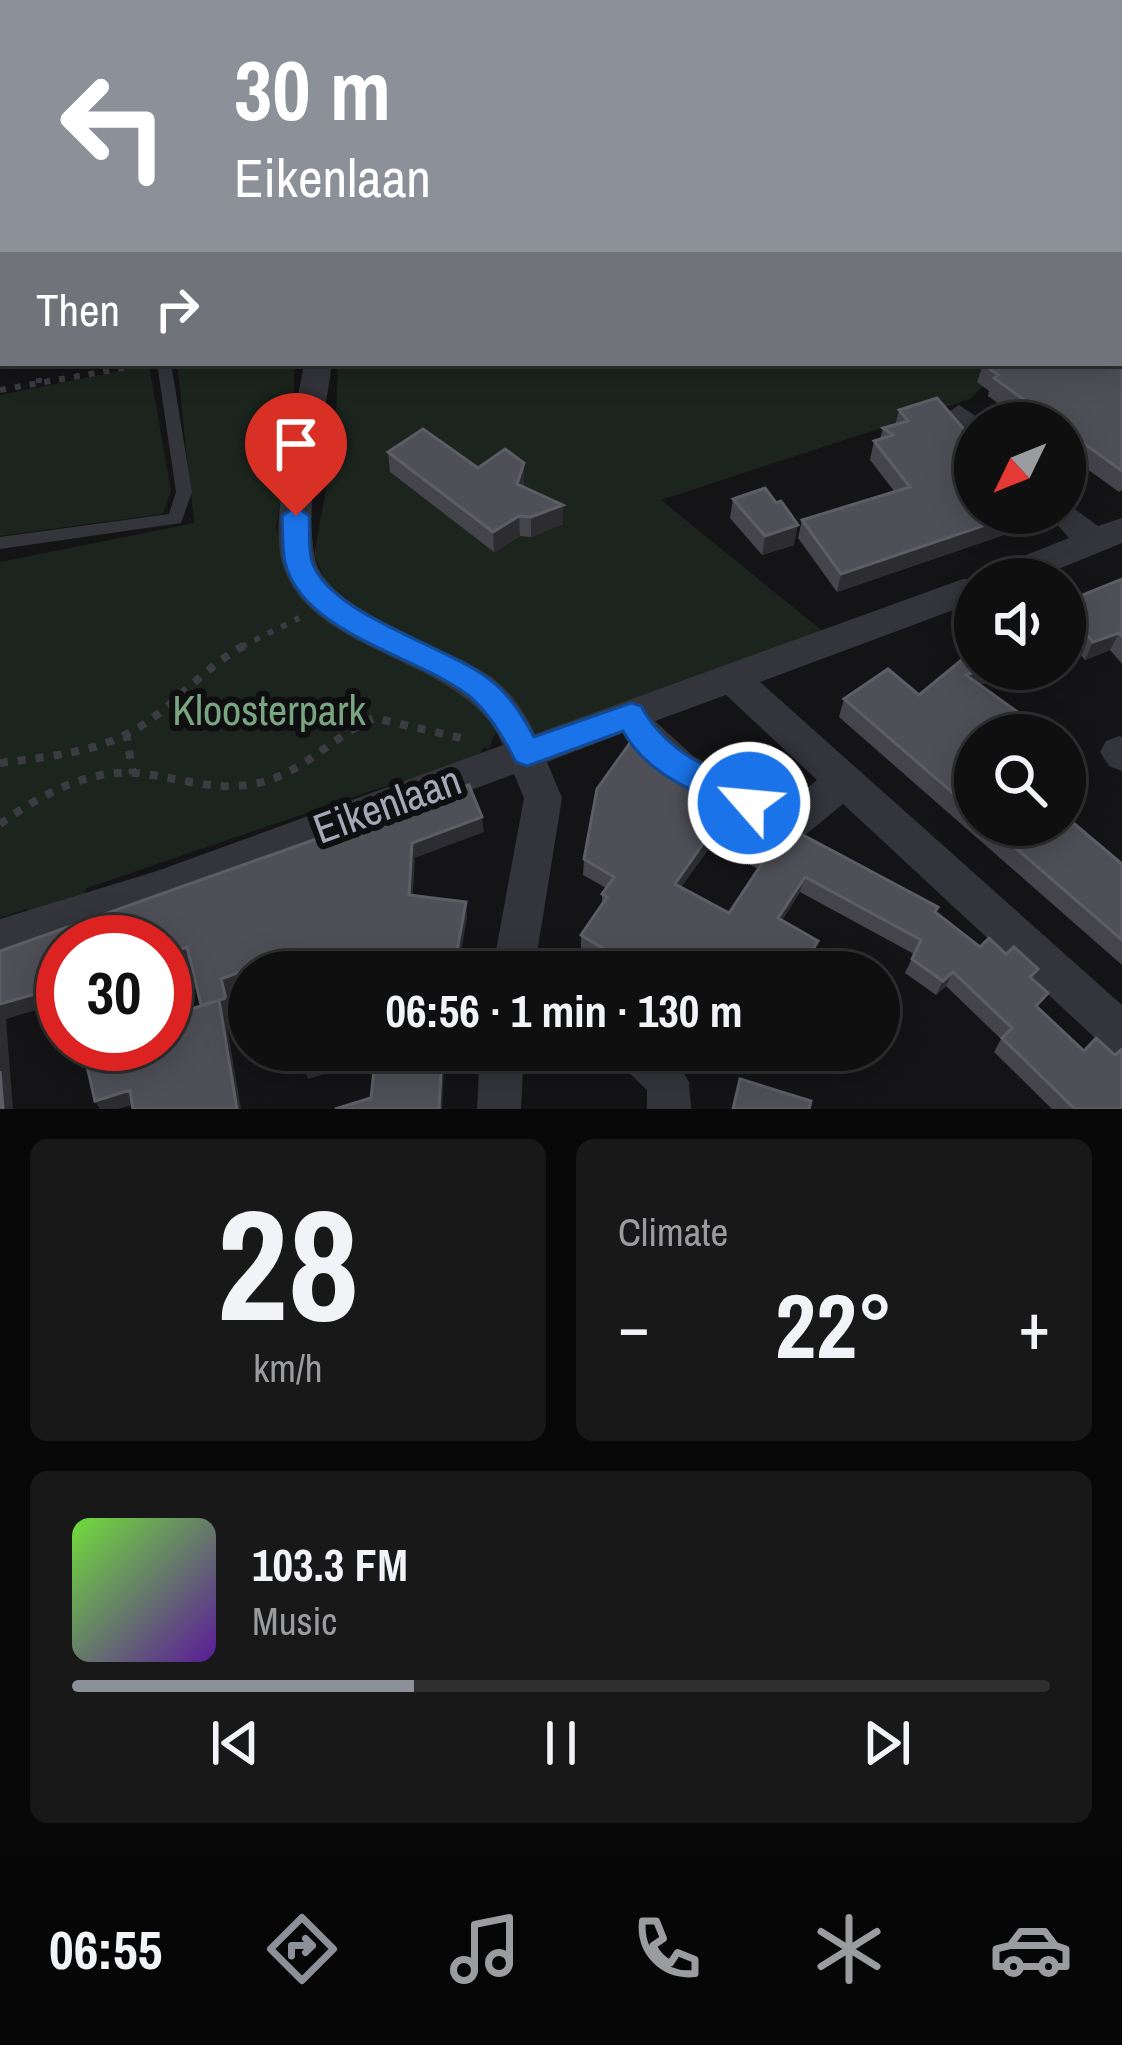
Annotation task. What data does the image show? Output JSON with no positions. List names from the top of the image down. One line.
{"streets":{"street":["Eikenlaan"]},"parks":["Kloosterpark"],"north":"bottom left","page":{"turn":["30 m","Eikenlaan"],"then":"Then","limit":"30","trip":"06:56 · 1 min · 130 m","tile":[["28","km/h"],"Climate"],"heat":["−","22°","+"],"song":["103.3 FM","Music"],"tabs":"06:55"}}
